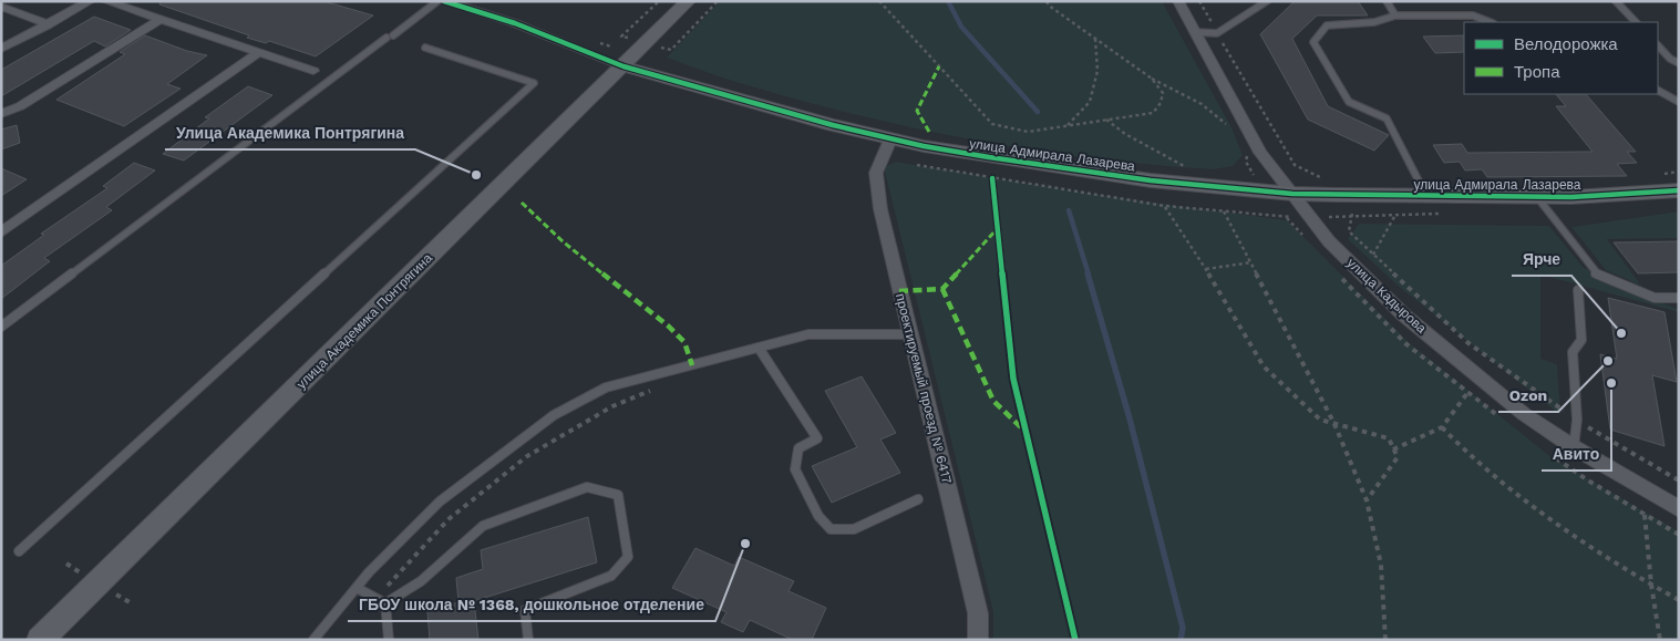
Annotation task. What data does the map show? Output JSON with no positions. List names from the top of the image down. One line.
{"streets":{"street":["улица Адмирала Лазарева","улица Кадырова","улица Академика Понтрягина","проектируемый проезд № 6417"]},"crossings":[["улица Адмирала Лазарева","улица Кадырова"],["улица Адмирала Лазарева","улица Академика Понтрягина"],["улица Адмирала Лазарева","проектируемый проезд № 6417"]],"places":["Улица Академика Понтрягина","Ярче","Ozon","Авито","ГБОУ школа № 1368, дошкольное отделение"],"legend":["Велодорожка","Тропа"]}
